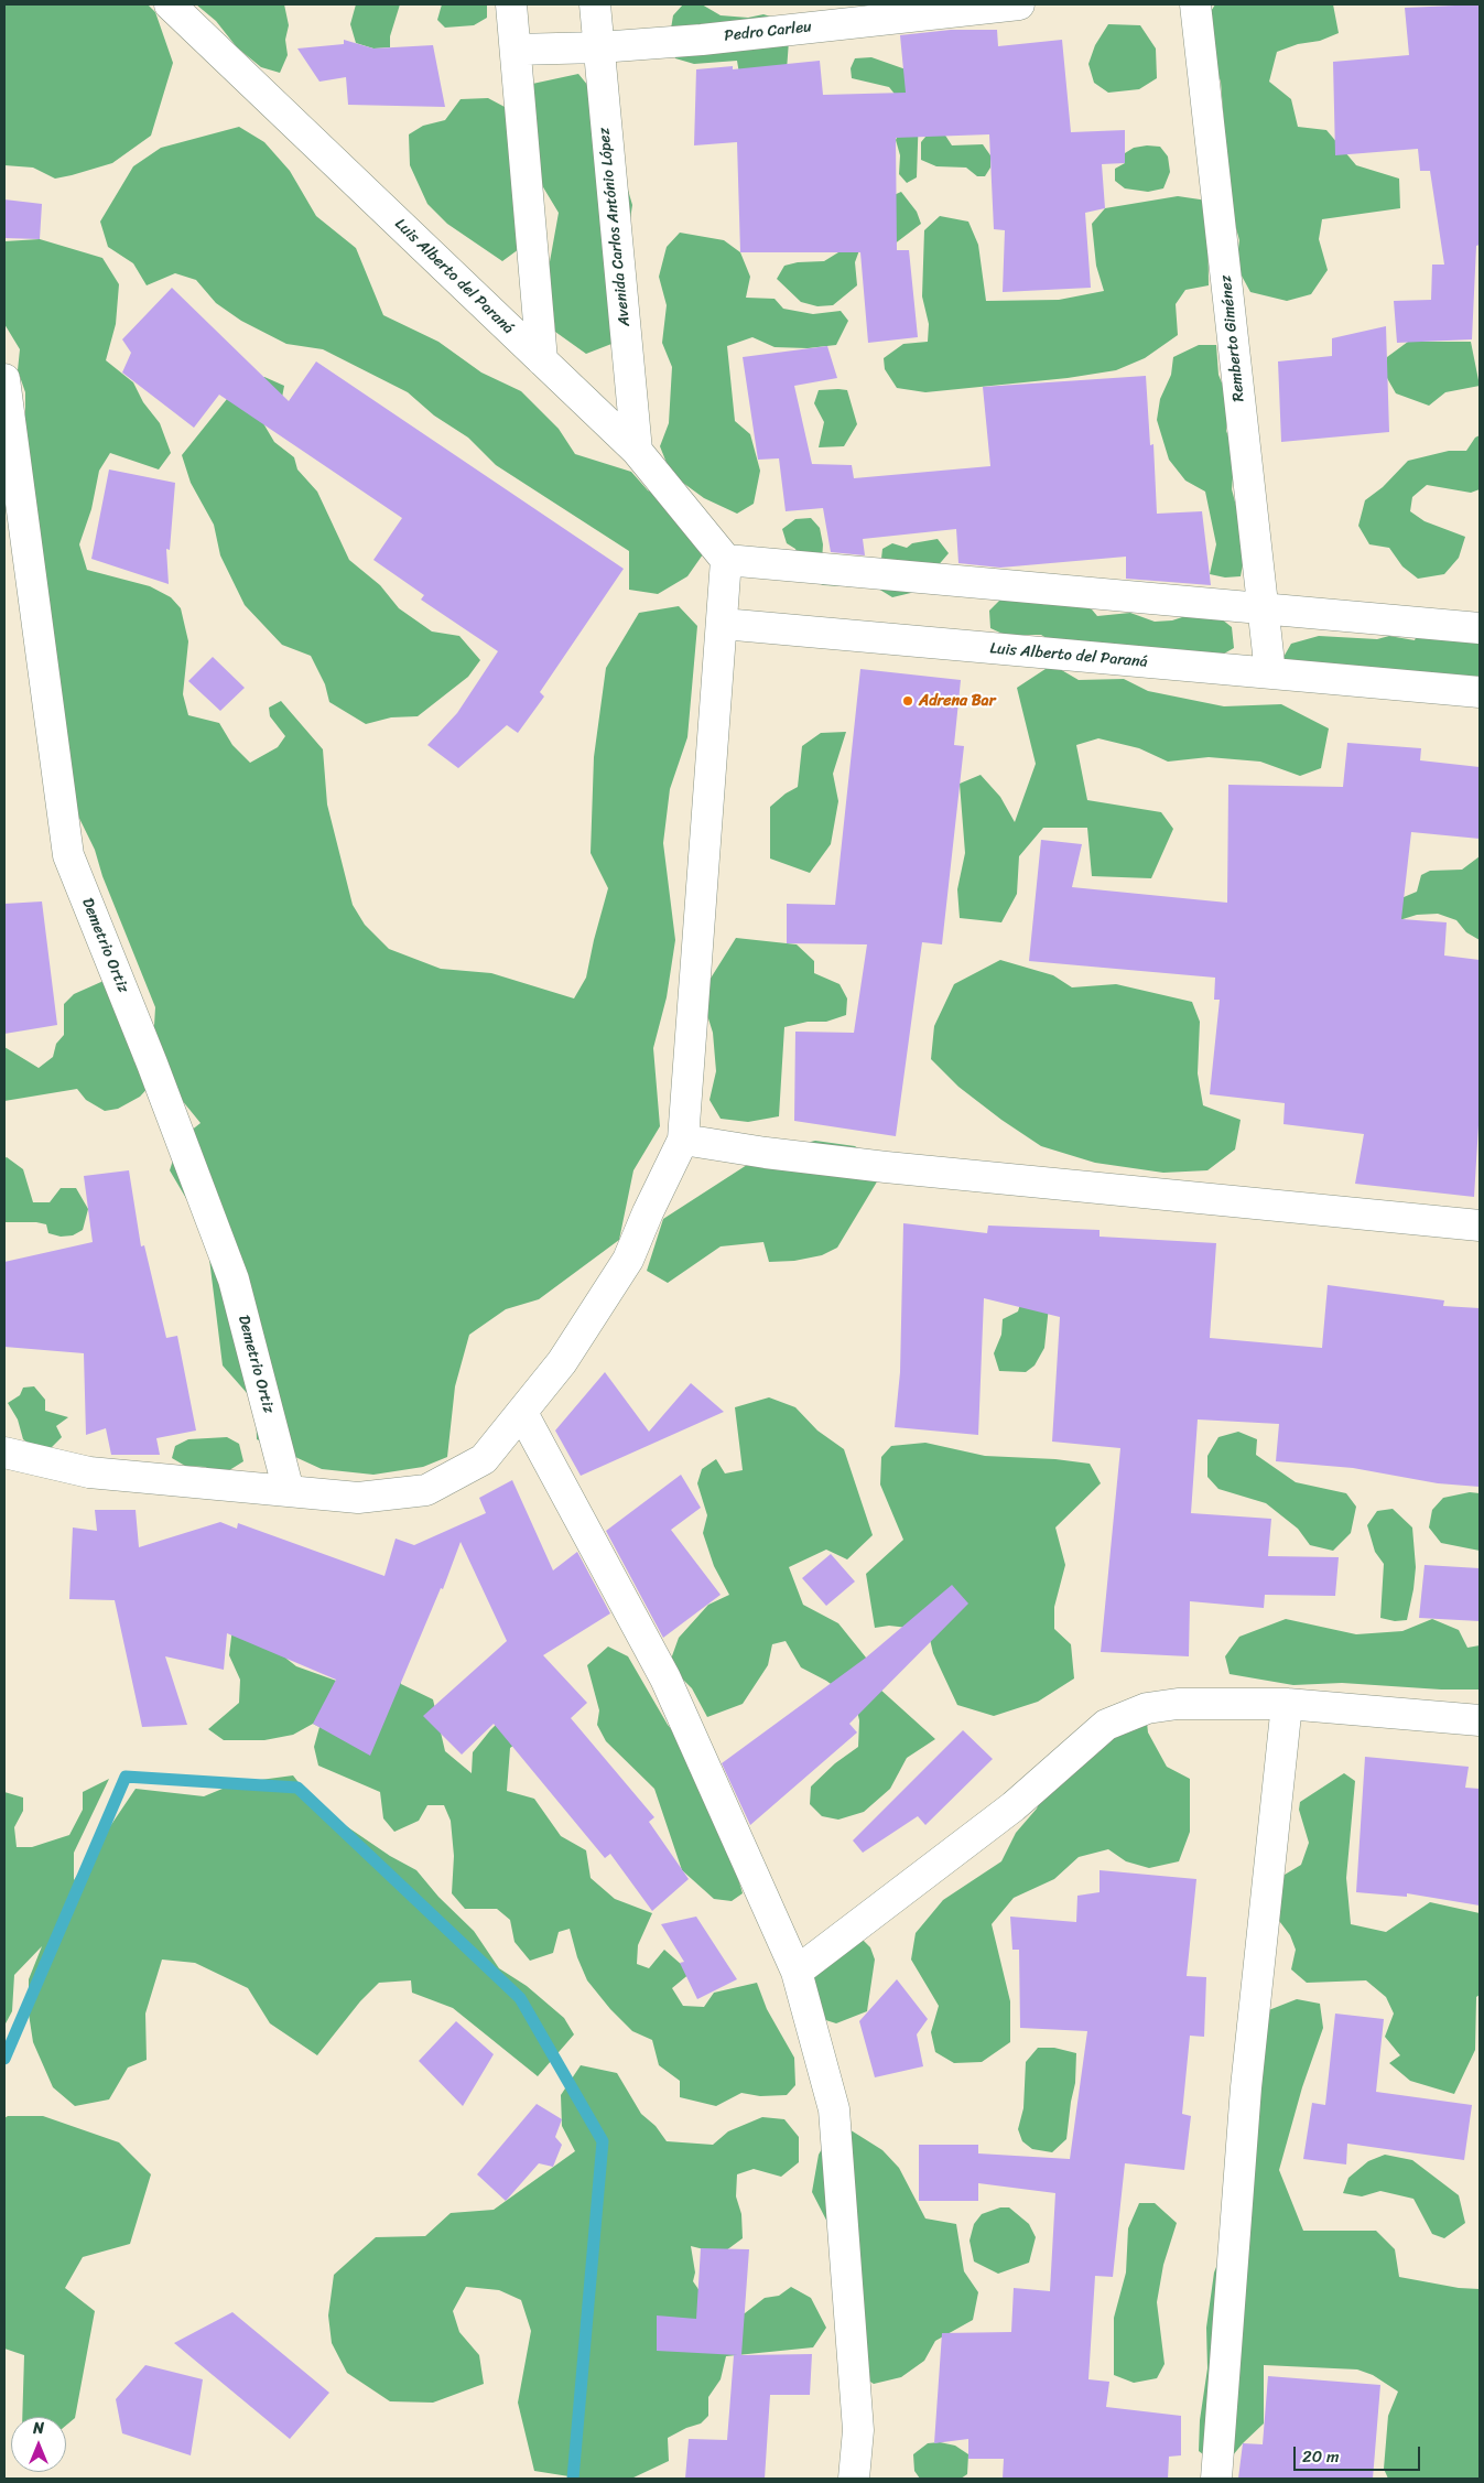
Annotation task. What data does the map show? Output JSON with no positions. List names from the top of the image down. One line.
{"streets":{"street":["Pedro Carleu","Avenida Carlos António López","Luis Alberto del Paraná","Remberto Giménez","Demetrio Ortiz"]},"crossings":[["Pedro Carleu","Avenida Carlos António López"],["Avenida Carlos António López","Luis Alberto del Paraná"],["Luis Alberto del Paraná","Remberto Giménez"]],"places":["Adrena Bar"],"scale_bar":"20 m","north":"top"}
